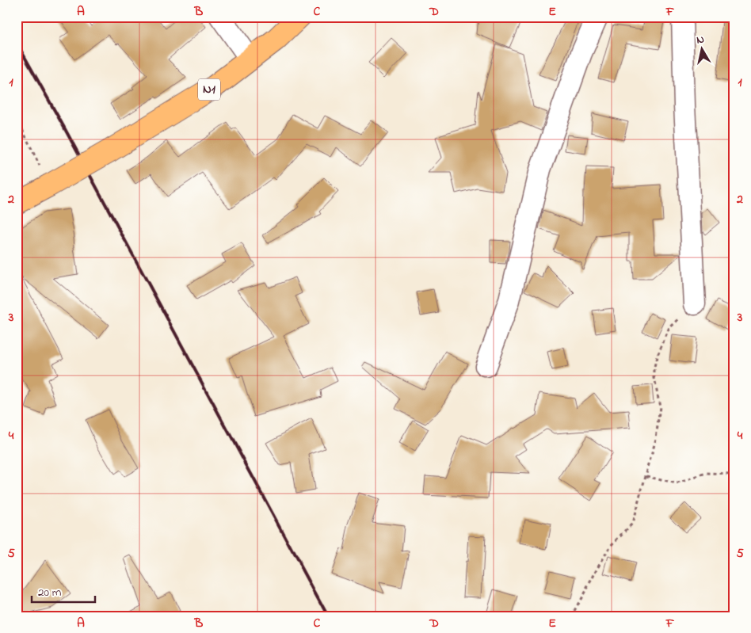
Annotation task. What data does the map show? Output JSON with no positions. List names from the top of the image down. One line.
{"streets":{"highway":["N1"]},"scale_bar":"20 m","north":"top","grid":{"columns":["A","B","C","D","E","F"],"rows":["1","2","3","4","5"]}}
